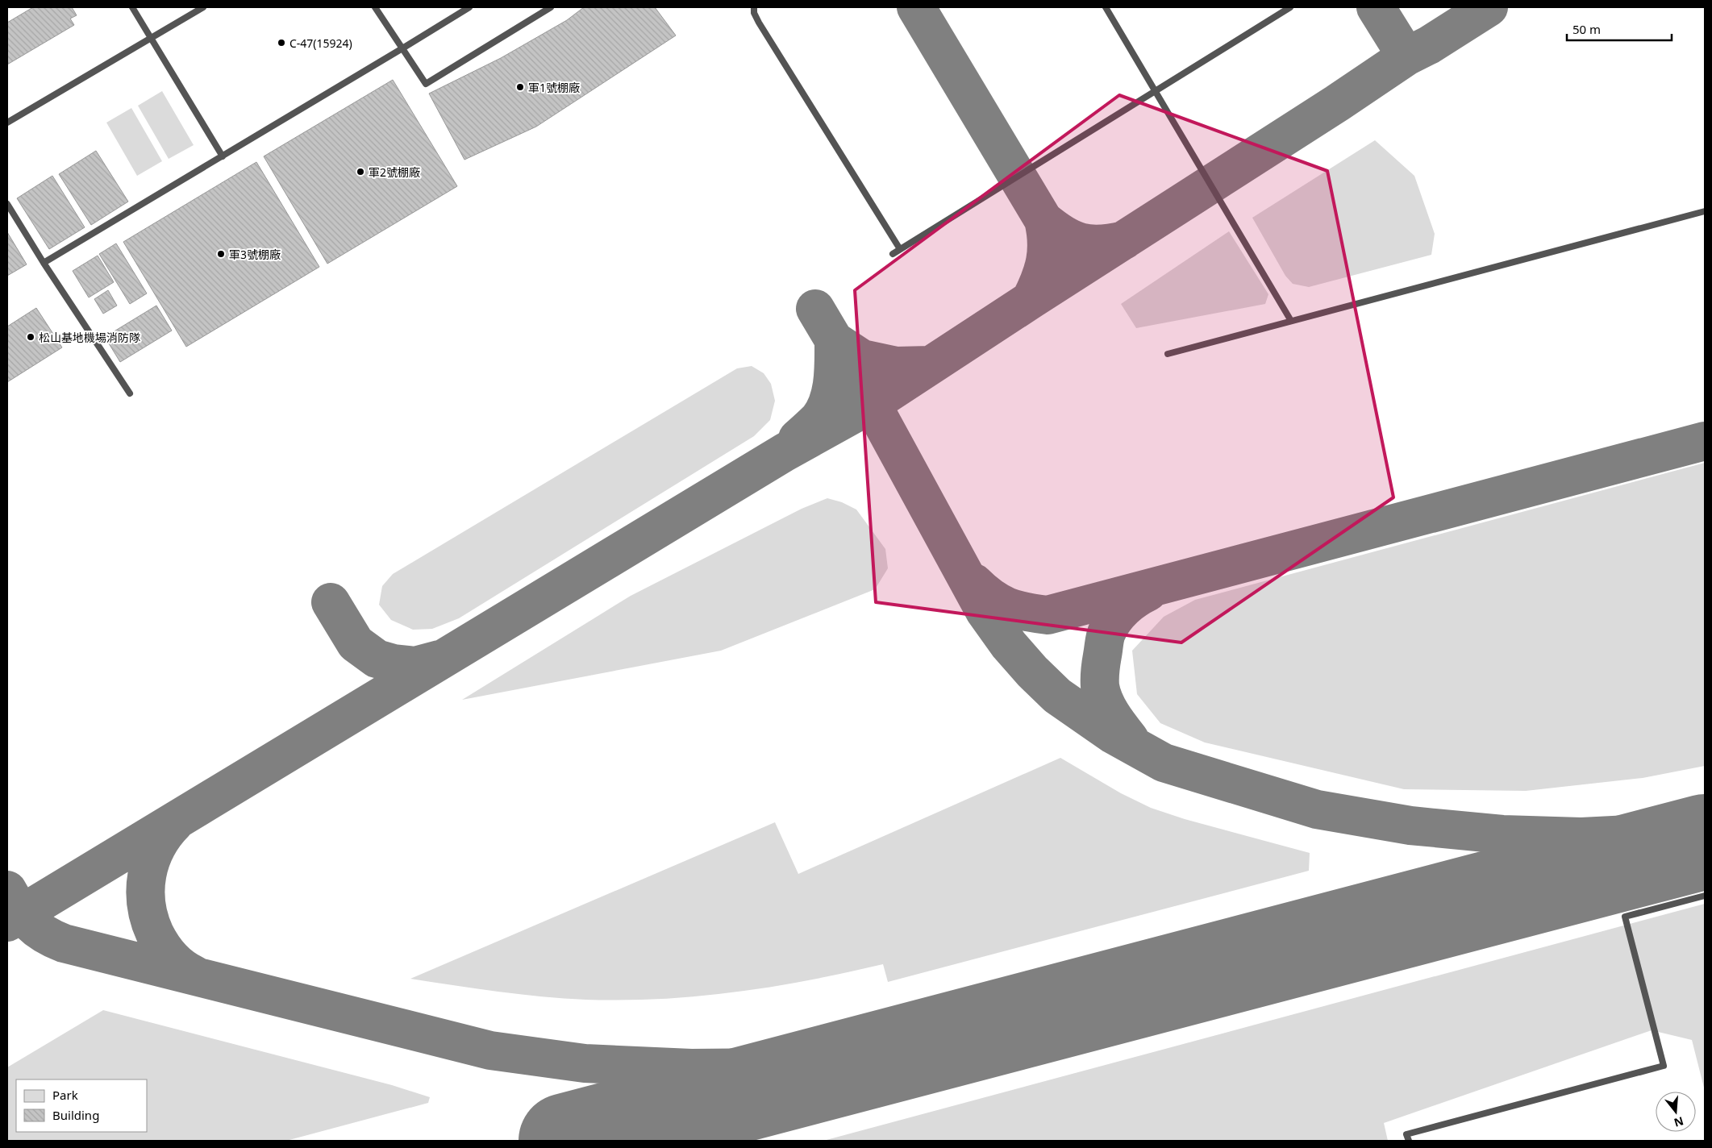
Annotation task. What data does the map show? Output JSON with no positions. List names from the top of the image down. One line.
{"places":["C-47(15924)","軍1號棚廠","軍2號棚廠","軍3號棚廠","松山基地機場消防隊"],"legend":["Park","Building"],"scale_bar":"50 m","north":"bottom"}
